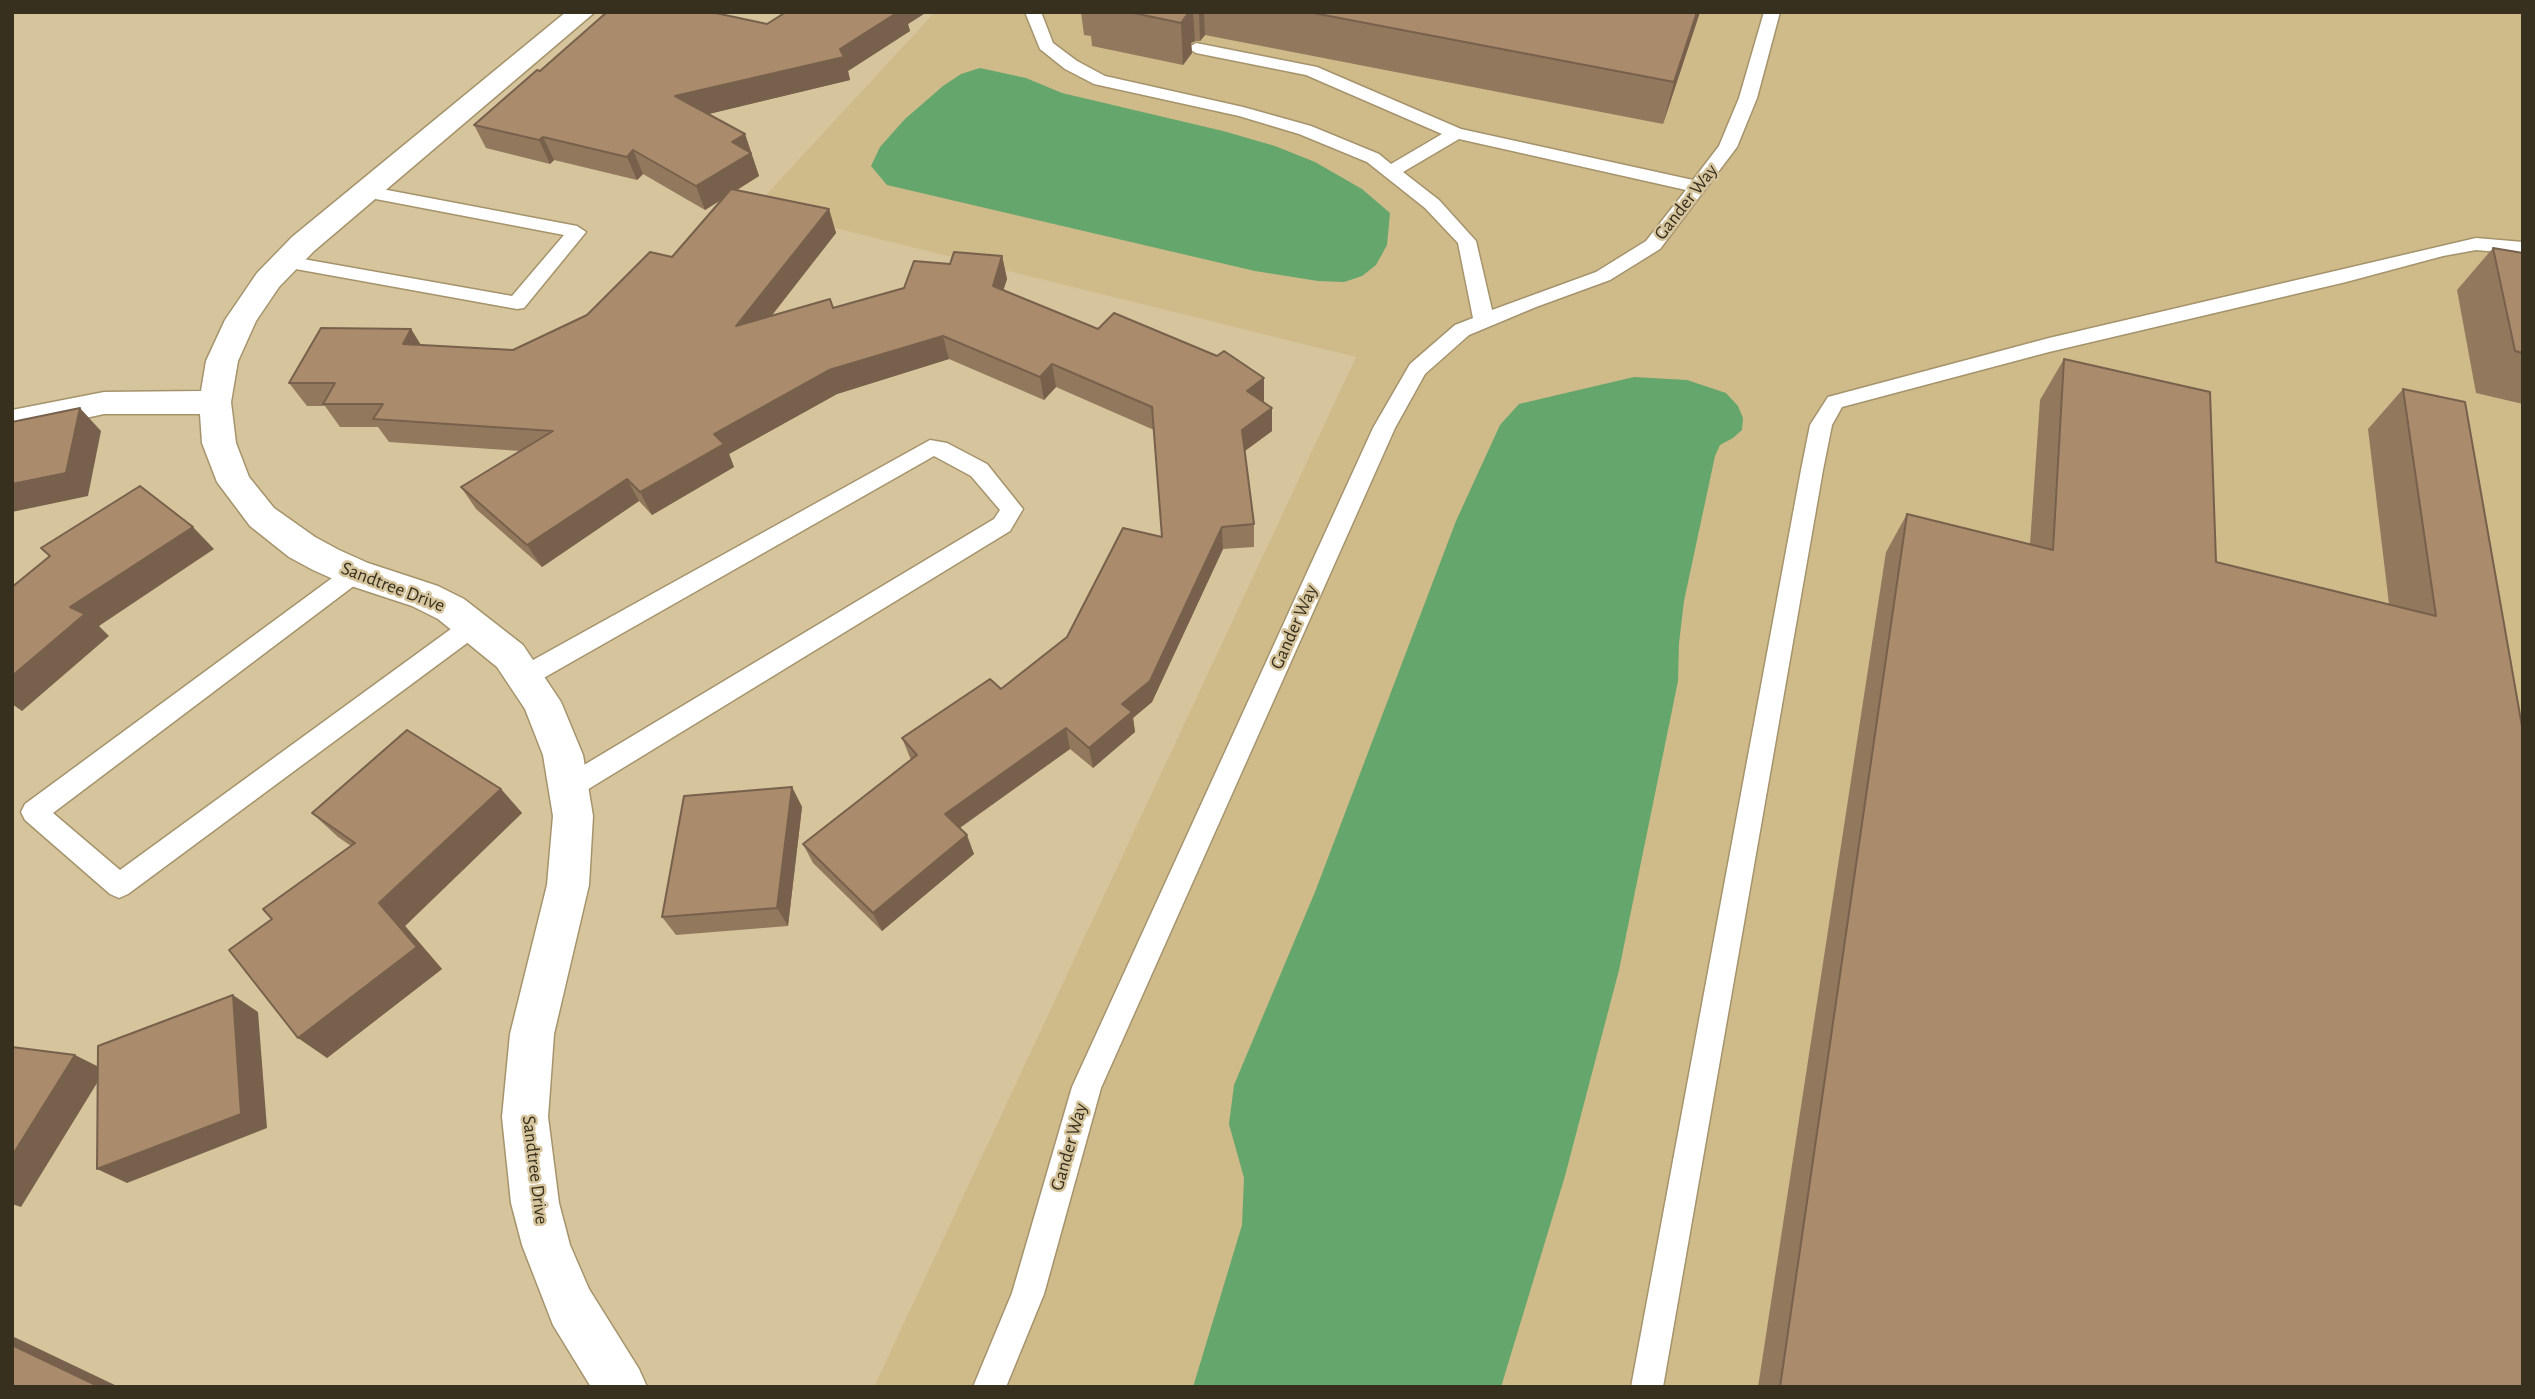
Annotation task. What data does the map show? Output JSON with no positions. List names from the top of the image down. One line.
{"streets":{"street":["Sandtree Drive"],"lane":["Gander Way"]}}
